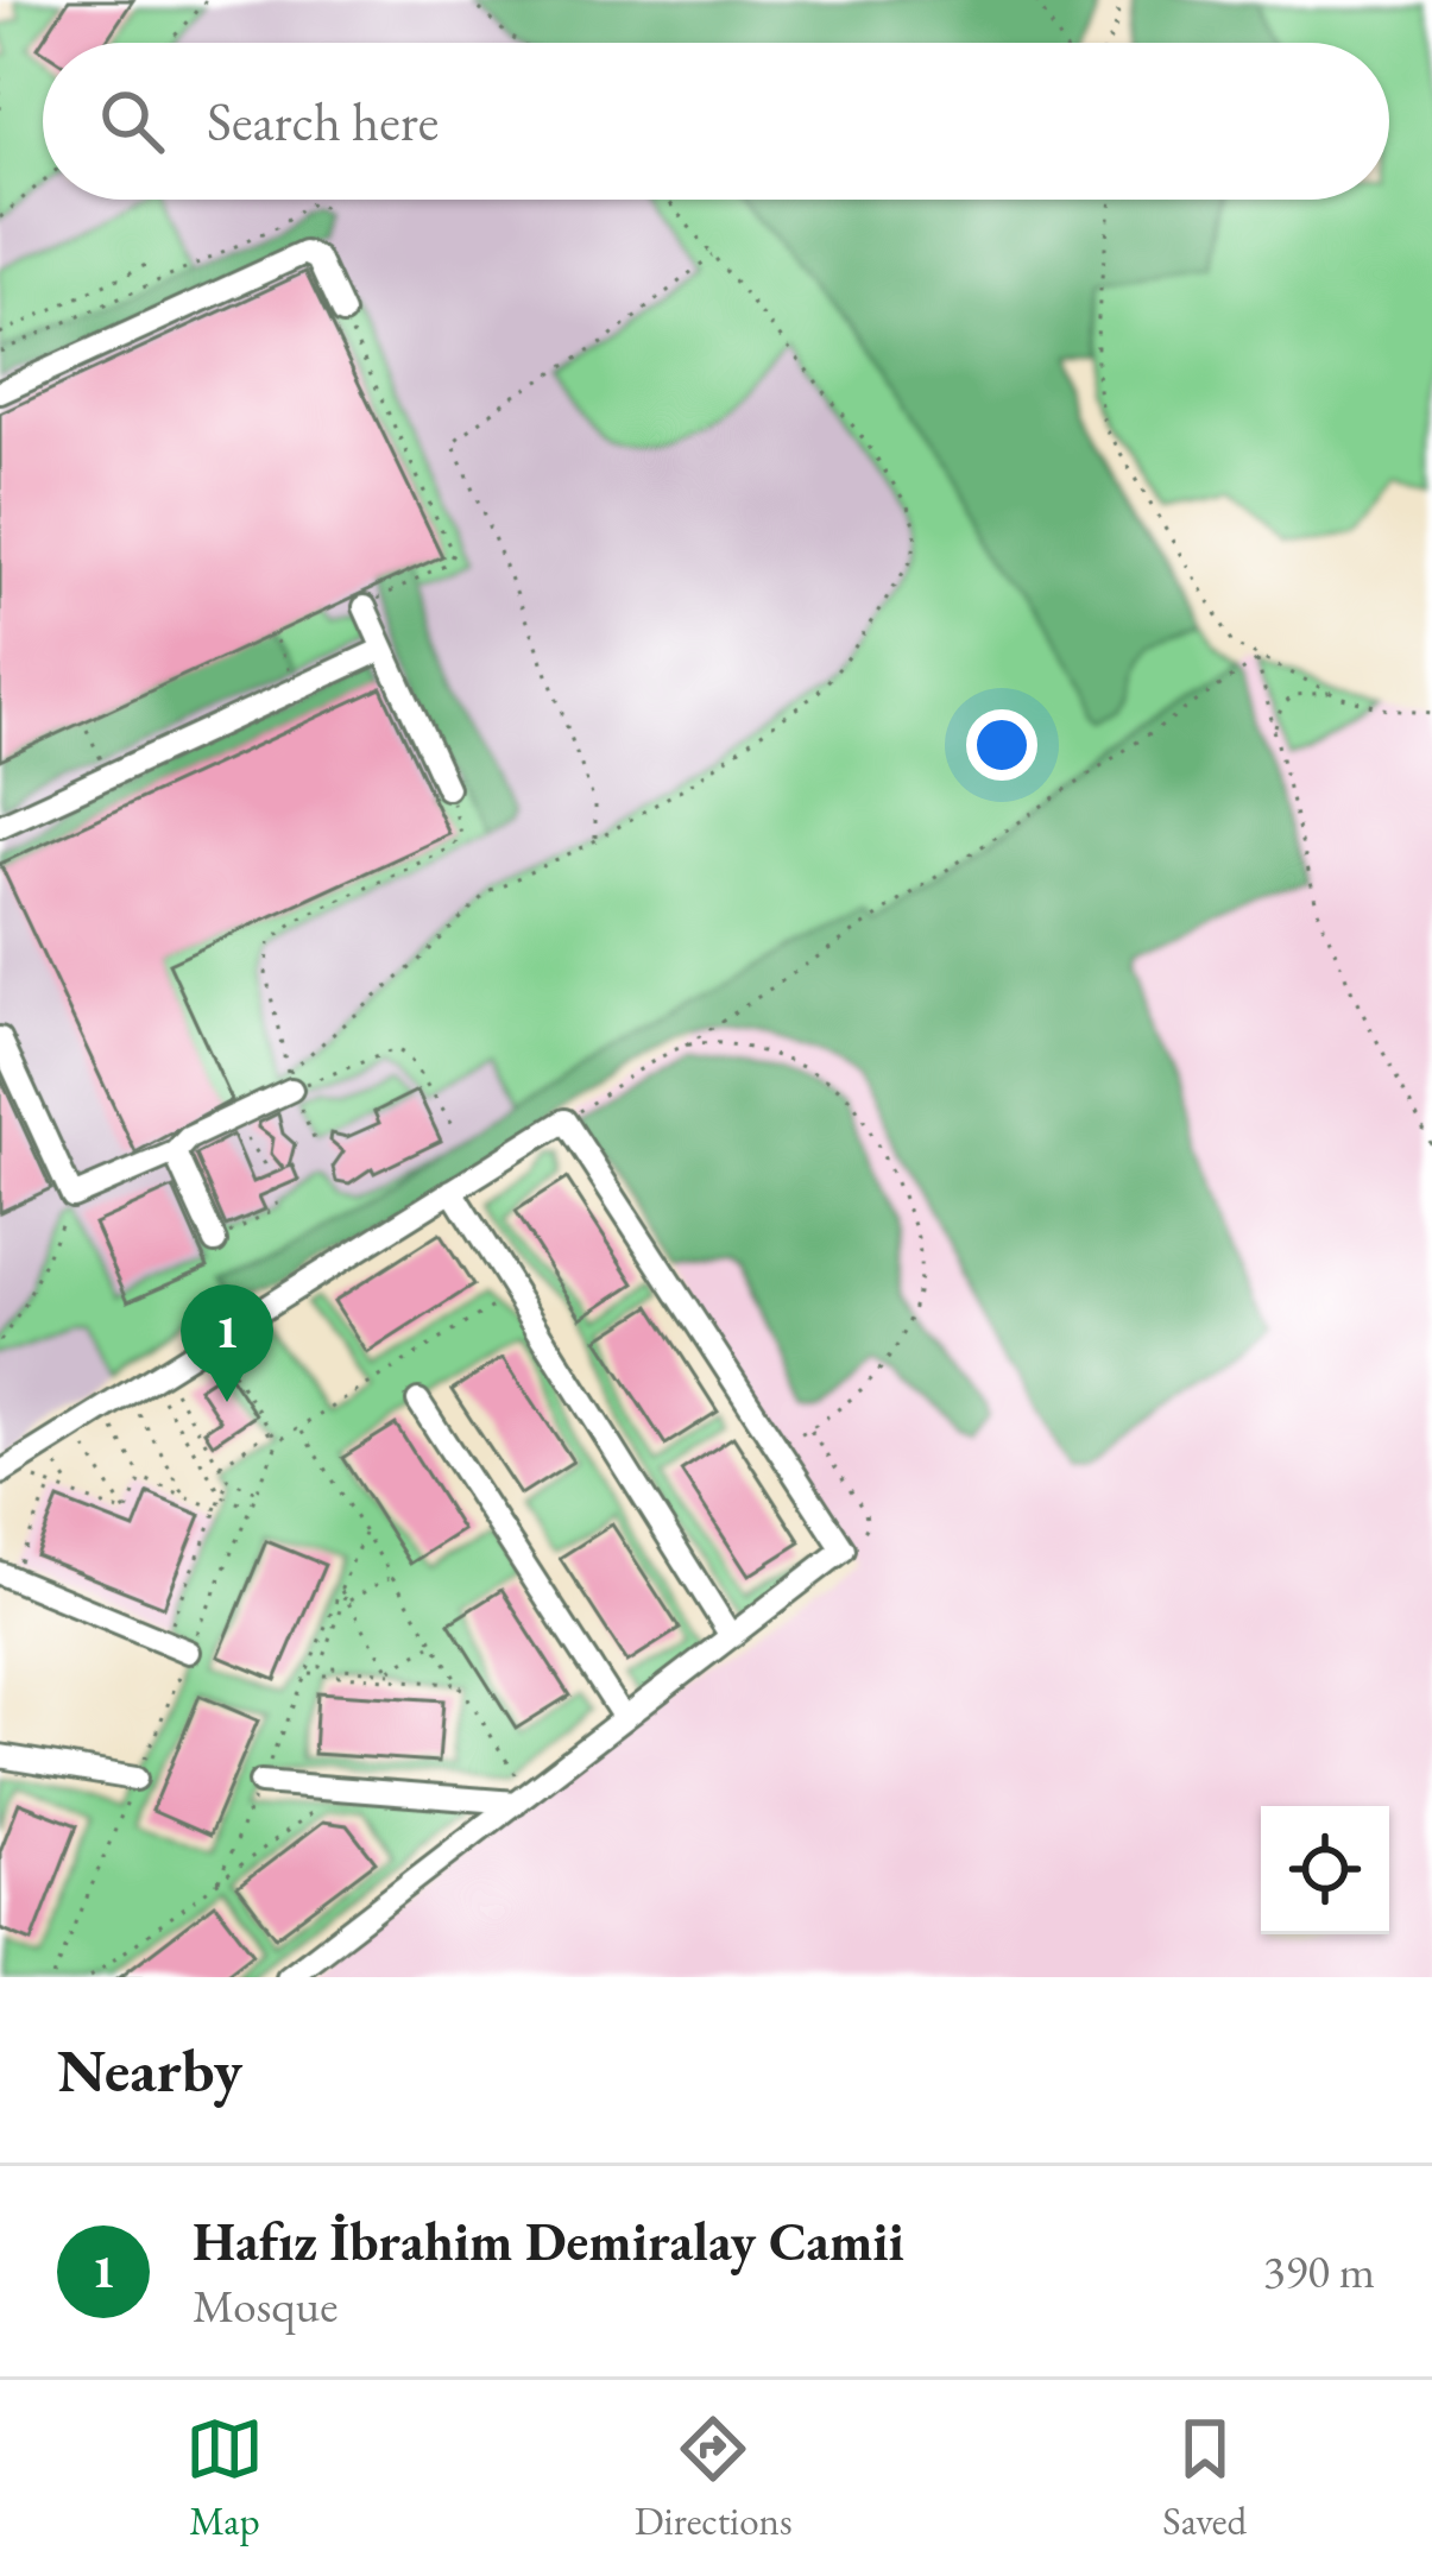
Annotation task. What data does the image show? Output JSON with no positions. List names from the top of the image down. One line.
{"page":{"search":"Search here","pins":"1","heading":"Nearby","list":[{"mark":"1","name":"Hafız İbrahim Demiralay Camii","note":"Mosque","value":"390 m"}],"nav":["Map","Directions","Saved"]}}
